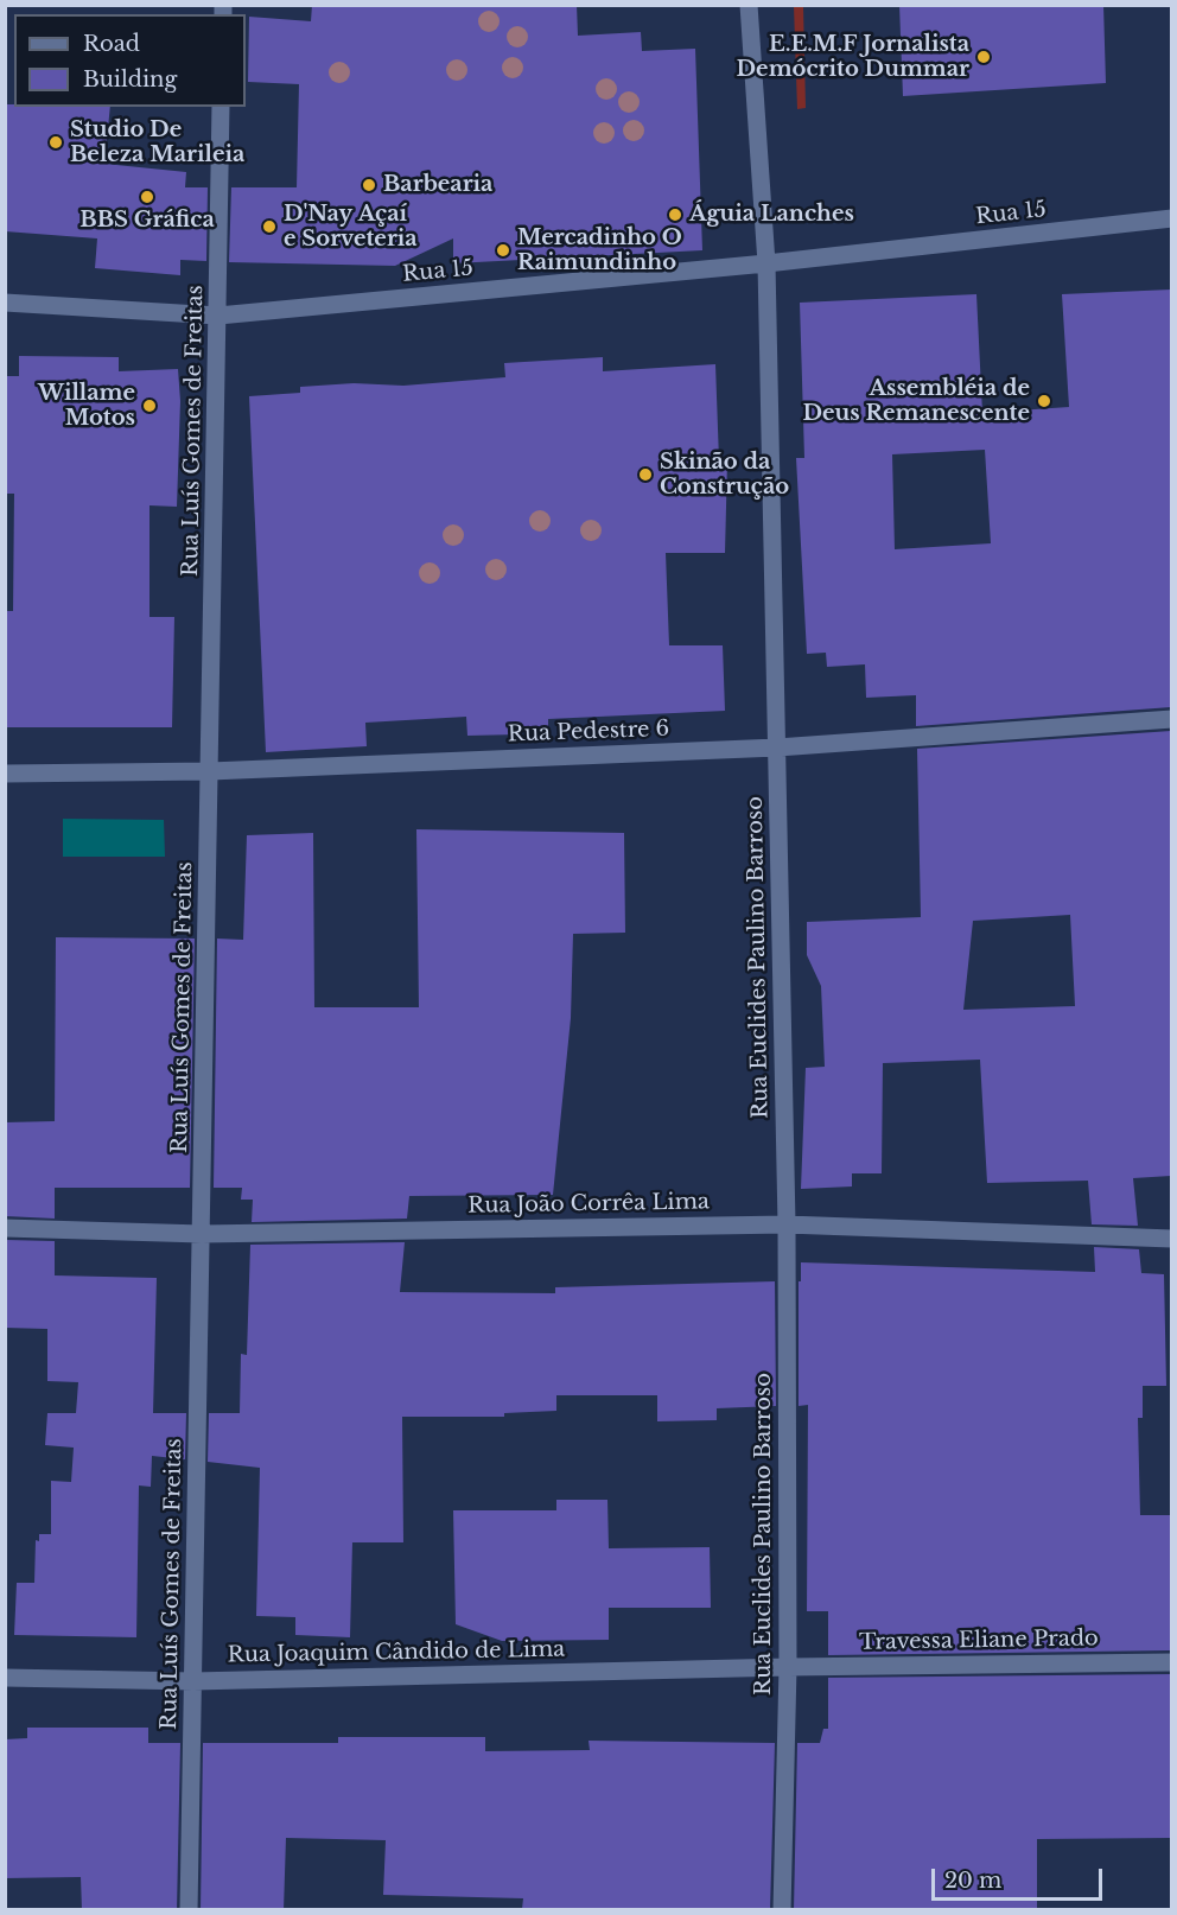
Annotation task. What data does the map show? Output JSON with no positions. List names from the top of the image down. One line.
{"streets":{"street":["Rua 15","Rua Luís Gomes de Freitas","Rua Pedestre 6","Rua Euclides Paulino Barroso","Rua João Corrêa Lima","Travessa Eliane Prado","Rua Joaquim Cândido de Lima"]},"crossings":[["Rua 15","Rua Luís Gomes de Freitas"],["Rua 15","Rua Euclides Paulino Barroso"],["Rua Luís Gomes de Freitas","Rua Pedestre 6"],["Rua Luís Gomes de Freitas","Rua João Corrêa Lima"],["Rua Luís Gomes de Freitas","Rua Joaquim Cândido de Lima"],["Rua Pedestre 6","Rua Euclides Paulino Barroso"],["Rua Euclides Paulino Barroso","Rua João Corrêa Lima"],["Rua Euclides Paulino Barroso","Travessa Eliane Prado"],["Rua Euclides Paulino Barroso","Rua Joaquim Cândido de Lima"],["Travessa Eliane Prado","Rua Joaquim Cândido de Lima"]],"places":["E.E.M.F Jornalista Demócrito Dummar","Studio De Beleza Marileia","Barbearia","BBS Gráfica","Águia Lanches","D'Nay Açaí e Sorveteria","Mercadinho O Raimundinho","Assembléia de Deus Remanescente","Willame Motos","Skinão da Construção"],"legend":["Road","Building"],"scale_bar":"20 m"}
